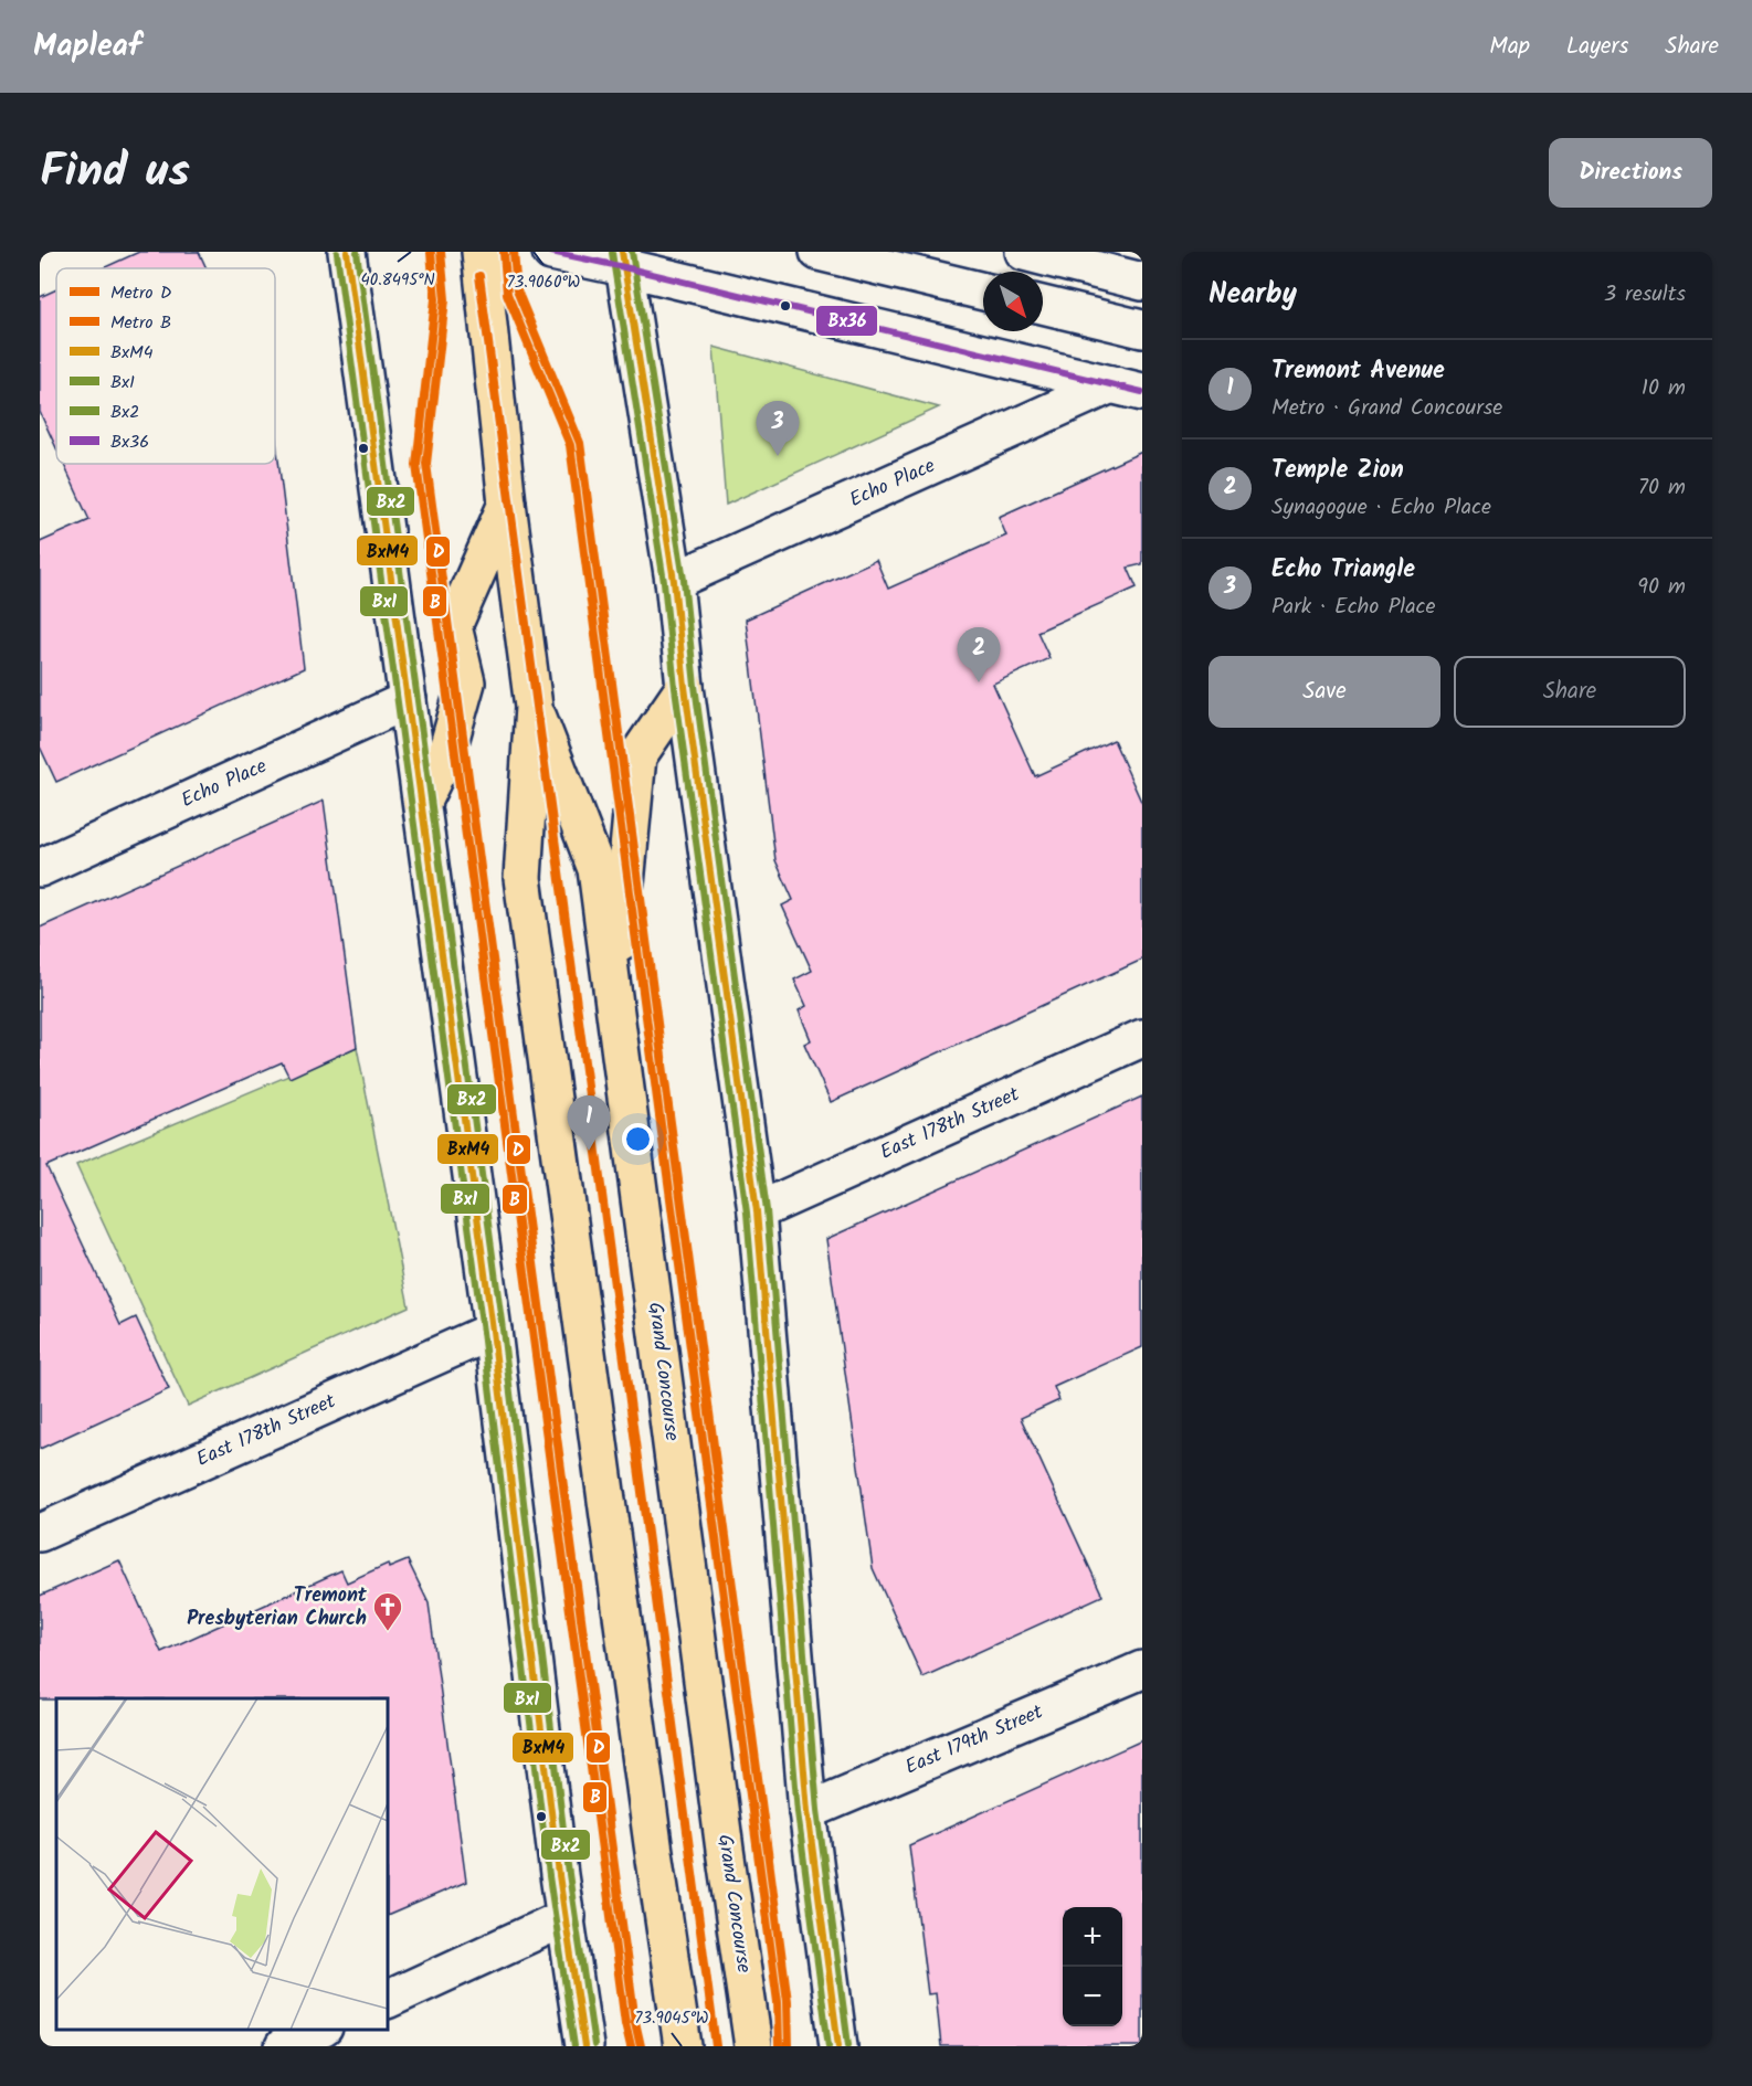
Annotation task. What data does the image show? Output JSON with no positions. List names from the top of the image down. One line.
{"streets":{"main road":["Grand Concourse"],"street":["Echo Place","East 178th Street","East 179th Street"]},"places":{"church":["Tremont Presbyterian Church"]},"lines":["metro line D","transit line BxM4","transit line Bx2","transit line Bx36","metro line B","transit line Bx1"],"legend":["Metro D","Metro B","BxM4","Bx1","Bx2","Bx36"],"north":"bottom right","page":{"header":"Mapleaf","nav":["Map","Layers","Share"],"title":"Find us","buttons":["Directions",["Save","Share"]],"heading":["Nearby","3 results"],"list":[{"mark":"1","name":"Tremont Avenue","note":"Metro · Grand Concourse","value":"10 m"},{"mark":"2","name":"Temple Zion","note":"Synagogue · Echo Place","value":"70 m"},{"mark":"3","name":"Echo Triangle","note":"Park · Echo Place","value":"90 m"}],"pins":["3","2","1"],"map_buttons":["+","−"]},"coordinates":["40.8495°N","73.9060°W","73.9045°W"]}
